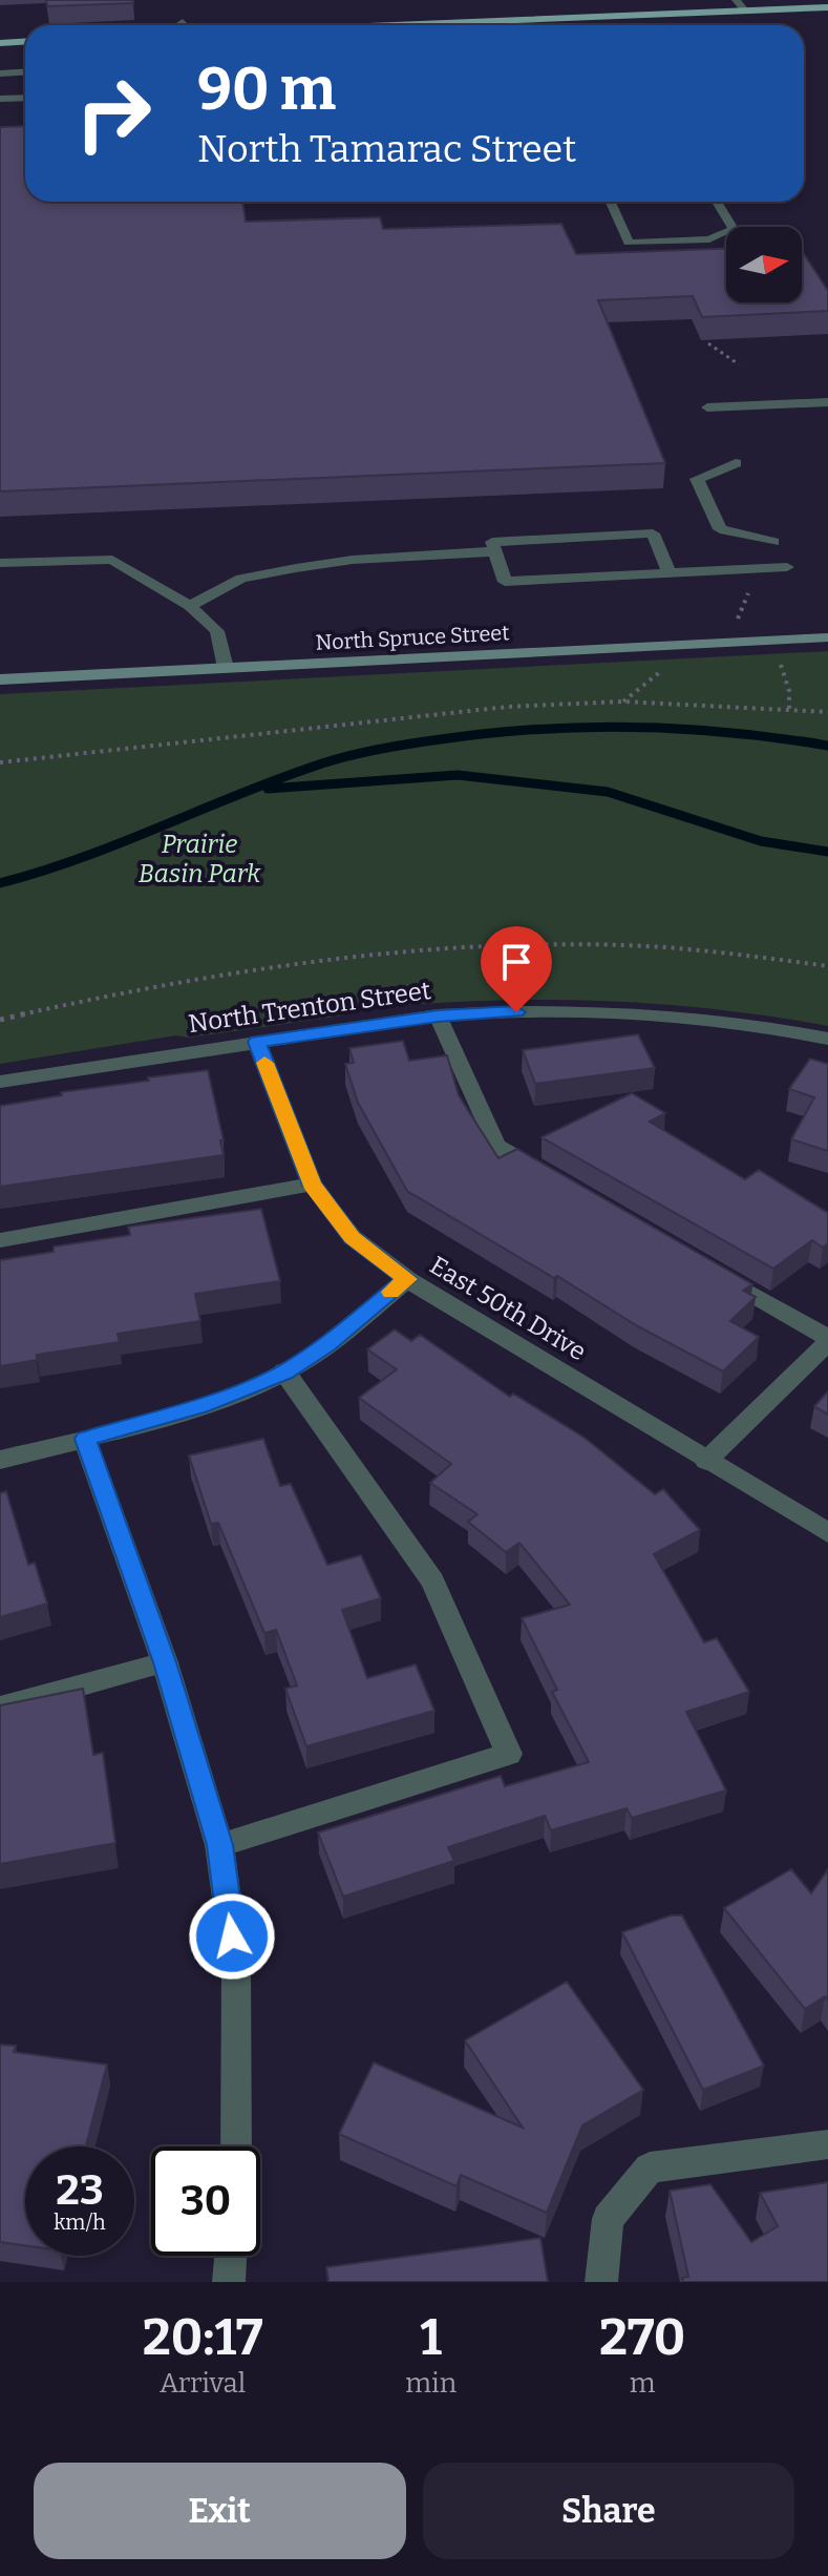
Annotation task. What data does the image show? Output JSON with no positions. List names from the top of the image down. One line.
{"streets":{"street":["North Spruce Street","North Trenton Street","East 50th Drive"]},"crossings":[["North Trenton Street","East 50th Drive"]],"parks":["Prairie Basin Park"],"north":"right","page":{"turn":["90 m","North Tamarac Street"],"speed":"23 km/h","limit":"30","eta":["20:17","Arrival","1","min","270","m"],"buttons":["Exit","Share"]}}
